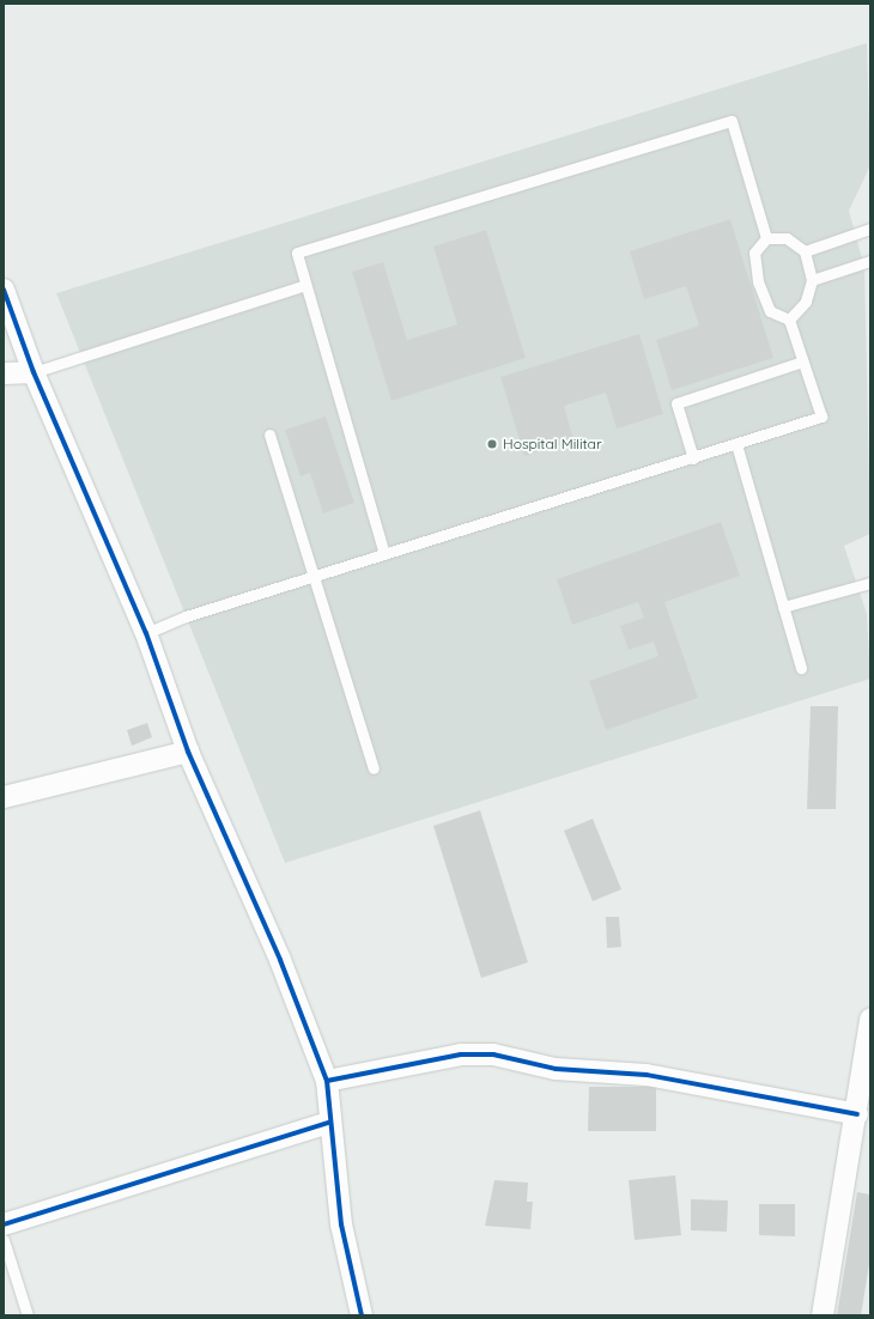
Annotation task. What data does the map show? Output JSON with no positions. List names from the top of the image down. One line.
{"places":["Hospital Militar"]}
